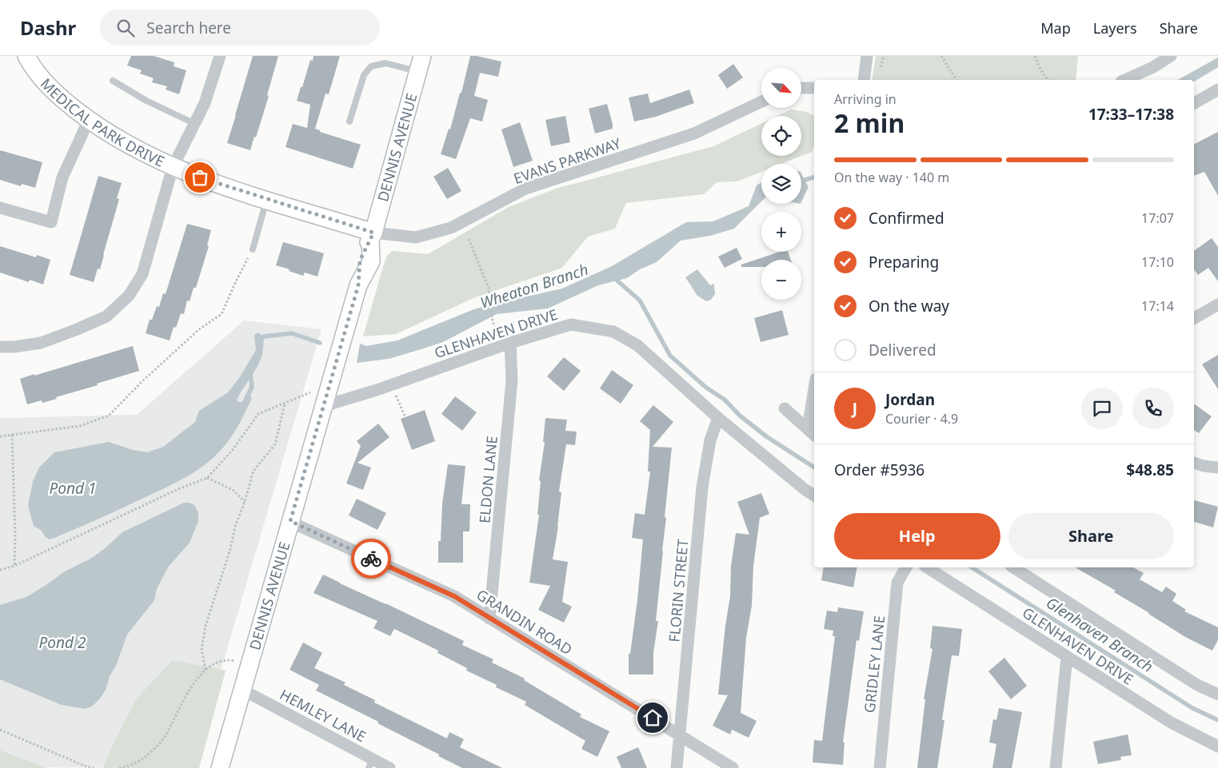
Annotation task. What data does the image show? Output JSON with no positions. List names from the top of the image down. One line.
{"streets":{"street":["MEDICAL PARK DRIVE","DENNIS AVENUE","EVANS PARKWAY","GLENHAVEN DRIVE","ELDON LANE","FLORIN STREET","GRANDIN ROAD","GRIDLEY LANE","HEMLEY LANE"]},"crossings":[["MEDICAL PARK DRIVE","DENNIS AVENUE"],["MEDICAL PARK DRIVE","EVANS PARKWAY"],["DENNIS AVENUE","EVANS PARKWAY"],["DENNIS AVENUE","GLENHAVEN DRIVE"],["DENNIS AVENUE","GRANDIN ROAD"],["DENNIS AVENUE","HEMLEY LANE"],["GLENHAVEN DRIVE","ELDON LANE"],["GLENHAVEN DRIVE","FLORIN STREET"],["ELDON LANE","GRANDIN ROAD"],["FLORIN STREET","GRANDIN ROAD"]],"water":["Wheaton Branch","Pond 1","Glenhaven Branch","Pond 2"],"north":"bottom right","page":{"header":"Dashr","search":"Search here","nav":["Map","Layers","Share"],"map_buttons":["+","−"],"heading":["2 min","Arriving in","17:33–17:38"],"panel":["Jordan","Courier · 4.9","Order #5936","$48.85"],"bar":"On the way · 140 m","list":[["Confirmed","17:07"],["Preparing","17:10"],["On the way","17:14"],"Delivered"],"round":"J","buttons":["Help","Share"]}}
